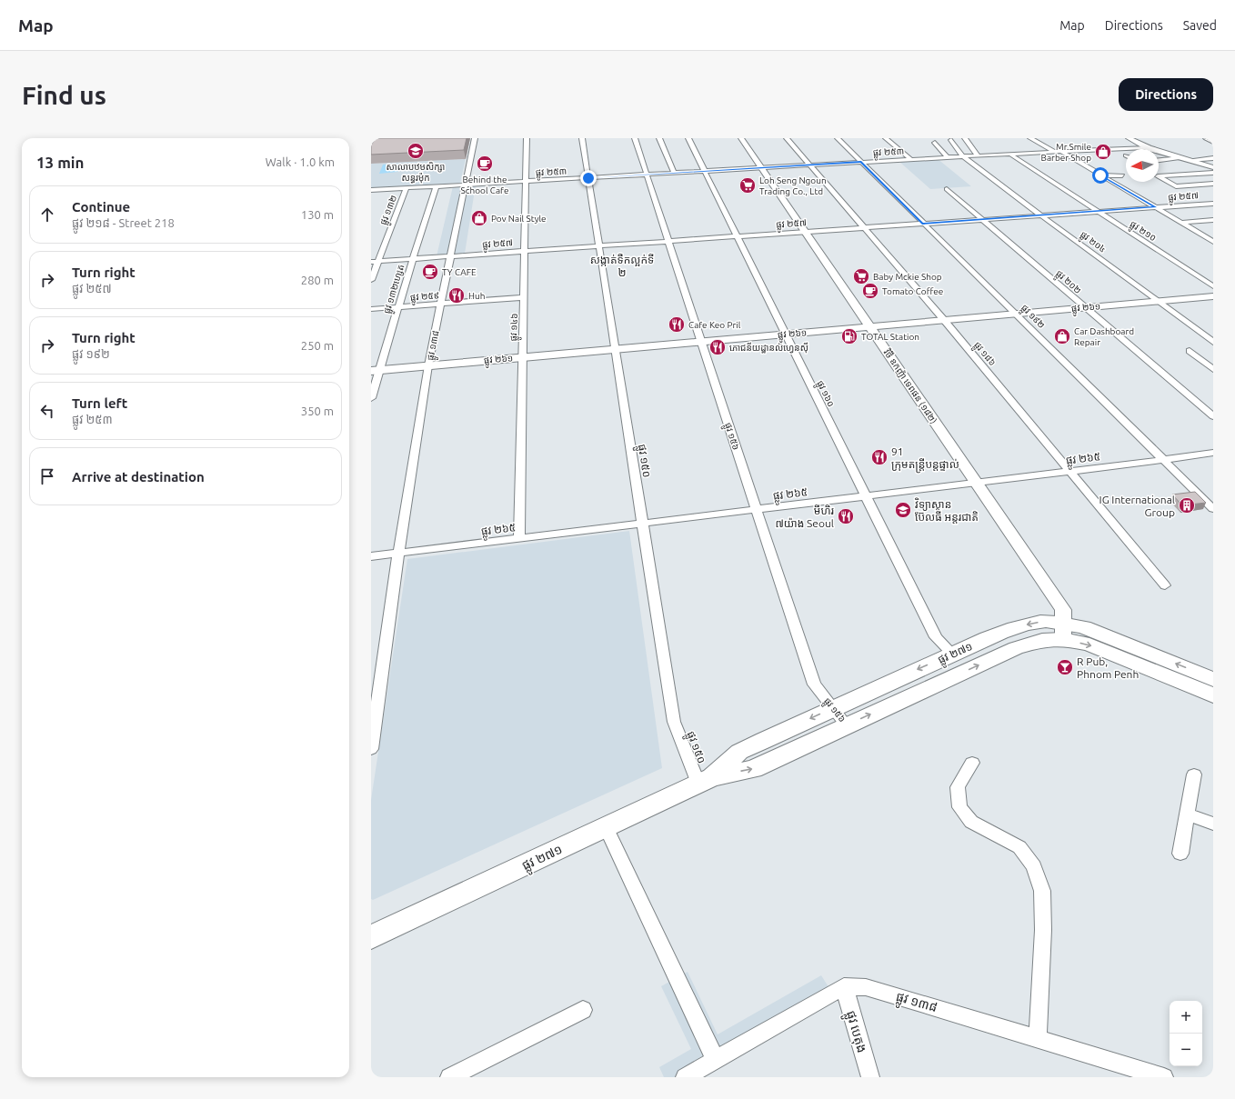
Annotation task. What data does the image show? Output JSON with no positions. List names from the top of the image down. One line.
{"streets":{"main road":["ផ្លូវ ២៧១"],"street":["ផ្លូវ ២៥៣","ផ្លូវ ២៥៧","ផ្លូវ ១៣២","ផ្លូវ ២១០","ផ្លូវ ២០៤","ផ្លូវ ២០២","ផ្លូវ ១៣២ហ្សេត","ផ្លូវ ២៥៩","ផ្លូវ ២៦១","ផ្លូវ ១៩២","ផ្លូវ ១៤៦","ផ្លូវ ១៣៨","ផ្លូវ ១៨៦","វិថី ឧកញ៉ា ទេពផន (១៨២)","ផ្លូវ ១៦០","ផ្លូវ ១៥៦","ផ្លូវ ២៦៥","ផ្លូវ ១៥០","ផ្លូវ បេតុង"]},"crossings":[["ផ្លូវ ២៥៣","ផ្លូវ ១៣២"],["ផ្លូវ ២៥៣","ផ្លូវ ២១០"],["ផ្លូវ ២៥៣","ផ្លូវ ២០៤"],["ផ្លូវ ២៥៣","ផ្លូវ ១៣២ហ្សេត"],["ផ្លូវ ២៥៣","ផ្លូវ ១៩២"],["ផ្លូវ ២៥៣","ផ្លូវ ១៤៦"],["ផ្លូវ ២៥៣","ផ្លូវ ១៣៨"],["ផ្លូវ ២៥៣","ផ្លូវ ១៨៦"],["ផ្លូវ ២៥៣","វិថី ឧកញ៉ា ទេពផន (១៨២)"],["ផ្លូវ ២៥៣","ផ្លូវ ១៦០"],["ផ្លូវ ២៥៣","ផ្លូវ ១៥៦"],["ផ្លូវ ២៥៣","ផ្លូវ ១៥០"],["ផ្លូវ ២៥៧","ផ្លូវ ១៣២"],["ផ្លូវ ២៥៧","ផ្លូវ ២១០"],["ផ្លូវ ២៥៧","ផ្លូវ ២០៤"],["ផ្លូវ ២៥៧","ផ្លូវ ២០២"],["ផ្លូវ ២៥៧","ផ្លូវ ១៣២ហ្សេត"],["ផ្លូវ ២៥៧","ផ្លូវ ១៩២"],["ផ្លូវ ២៥៧","ផ្លូវ ១៤៦"],["ផ្លូវ ២៥៧","ផ្លូវ ១៣៨"],["ផ្លូវ ២៥៧","ផ្លូវ ១៨៦"],["ផ្លូវ ២៥៧","វិថី ឧកញ៉ា ទេពផន (១៨២)"],["ផ្លូវ ២៥៧","ផ្លូវ ១៦០"],["ផ្លូវ ២៥៧","ផ្លូវ ១៥៦"],["ផ្លូវ ២៥៧","ផ្លូវ ១៥០"],["ផ្លូវ ២០៤","ផ្លូវ ២៦១"],["ផ្លូវ ២០២","ផ្លូវ ២៦១"],["ផ្លូវ ១៣២ហ្សេត","ផ្លូវ ២៥៩"],["ផ្លូវ ១៣២ហ្សេត","ផ្លូវ ២៦១"],["ផ្លូវ ២៥៩","ផ្លូវ ១៤៦"],["ផ្លូវ ២៥៩","ផ្លូវ ១៣៨"],["ផ្លូវ ២៦១","ផ្លូវ ១៩២"],["ផ្លូវ ២៦១","ផ្លូវ ១៤៦"],["ផ្លូវ ២៦១","ផ្លូវ ១៣៨"],["ផ្លូវ ២៦១","ផ្លូវ ១៨៦"],["ផ្លូវ ២៦១","វិថី ឧកញ៉ា ទេពផន (១៨២)"],["ផ្លូវ ២៦១","ផ្លូវ ១៦០"],["ផ្លូវ ២៦១","ផ្លូវ ១៥៦"],["ផ្លូវ ២៦១","ផ្លូវ ១៥០"],["ផ្លូវ ១៩២","ផ្លូវ ២៦៥"],["ផ្លូវ ១៤៦","ផ្លូវ ២៦៥"],["ផ្លូវ ១៣៨","ផ្លូវ ២៦៥"],["ផ្លូវ ១៣៨","ផ្លូវ បេតុង"],["ផ្លូវ ១៨៦","ផ្លូវ ២៦៥"],["វិថី ឧកញ៉ា ទេពផន (១៨២)","ផ្លូវ ២៦៥"],["វិថី ឧកញ៉ា ទេពផន (១៨២)","ផ្លូវ ២៧១"],["ផ្លូវ ១៦០","ផ្លូវ ២៦៥"],["ផ្លូវ ១៦០","ផ្លូវ ២៧១"],["ផ្លូវ ១៥៦","ផ្លូវ ២៦៥"],["ផ្លូវ ១៥៦","ផ្លូវ ២៧១"],["ផ្លូវ ២៦៥","ផ្លូវ ១៥០"],["ផ្លូវ ១៥០","ផ្លូវ ២៧១"]],"districts":["សង្កាត់ទឹកល្អក់ទី ២"],"places":{"school or university":["សាលាបឋមសិក្សា សន្ធរម៉ុក","វិទ្យាស្ថាន ប៊ែលធី អន្ដរជាតិ"],"shop":["Mr.Smile Barber Shop","Pov Nail Style","Car Dashboard Repair"],"cafe":["Behind the School Cafe","TY CAFE","Tomato Coffee"],"supermarket":["Loh Seng Ngoun Trading Co., Ltd","Baby Mckie Shop"],"restaurant":["Huh","Cafe Keo Pril","ភោជនីយដ្ឋានលិហ្វេនសុី","91 ក្រុមតន្រ្តីបន្តផ្ទាល់","មីហិរ ៧យ៉ាង Seoul"],"fuel station":["TOTAL Station"],"building":["IG International Group"],"bar":["R Pub, Phnom Penh"]},"north":"left","page":{"header":"Map","nav":["Map","Directions","Saved"],"buttons":"Directions","title":"Find us","heading":["13 min","Walk · 1.0 km"],"list":[["Continue","ផ្លូវ ២១៨ - Street 218","130 m"],["Turn right","ផ្លូវ ២៥៧","280 m"],["Turn right","ផ្លូវ ១៩២","250 m"],["Turn left","ផ្លូវ ២៥៣","350 m"],"Arrive at destination"],"map_buttons":["+","−"]}}
